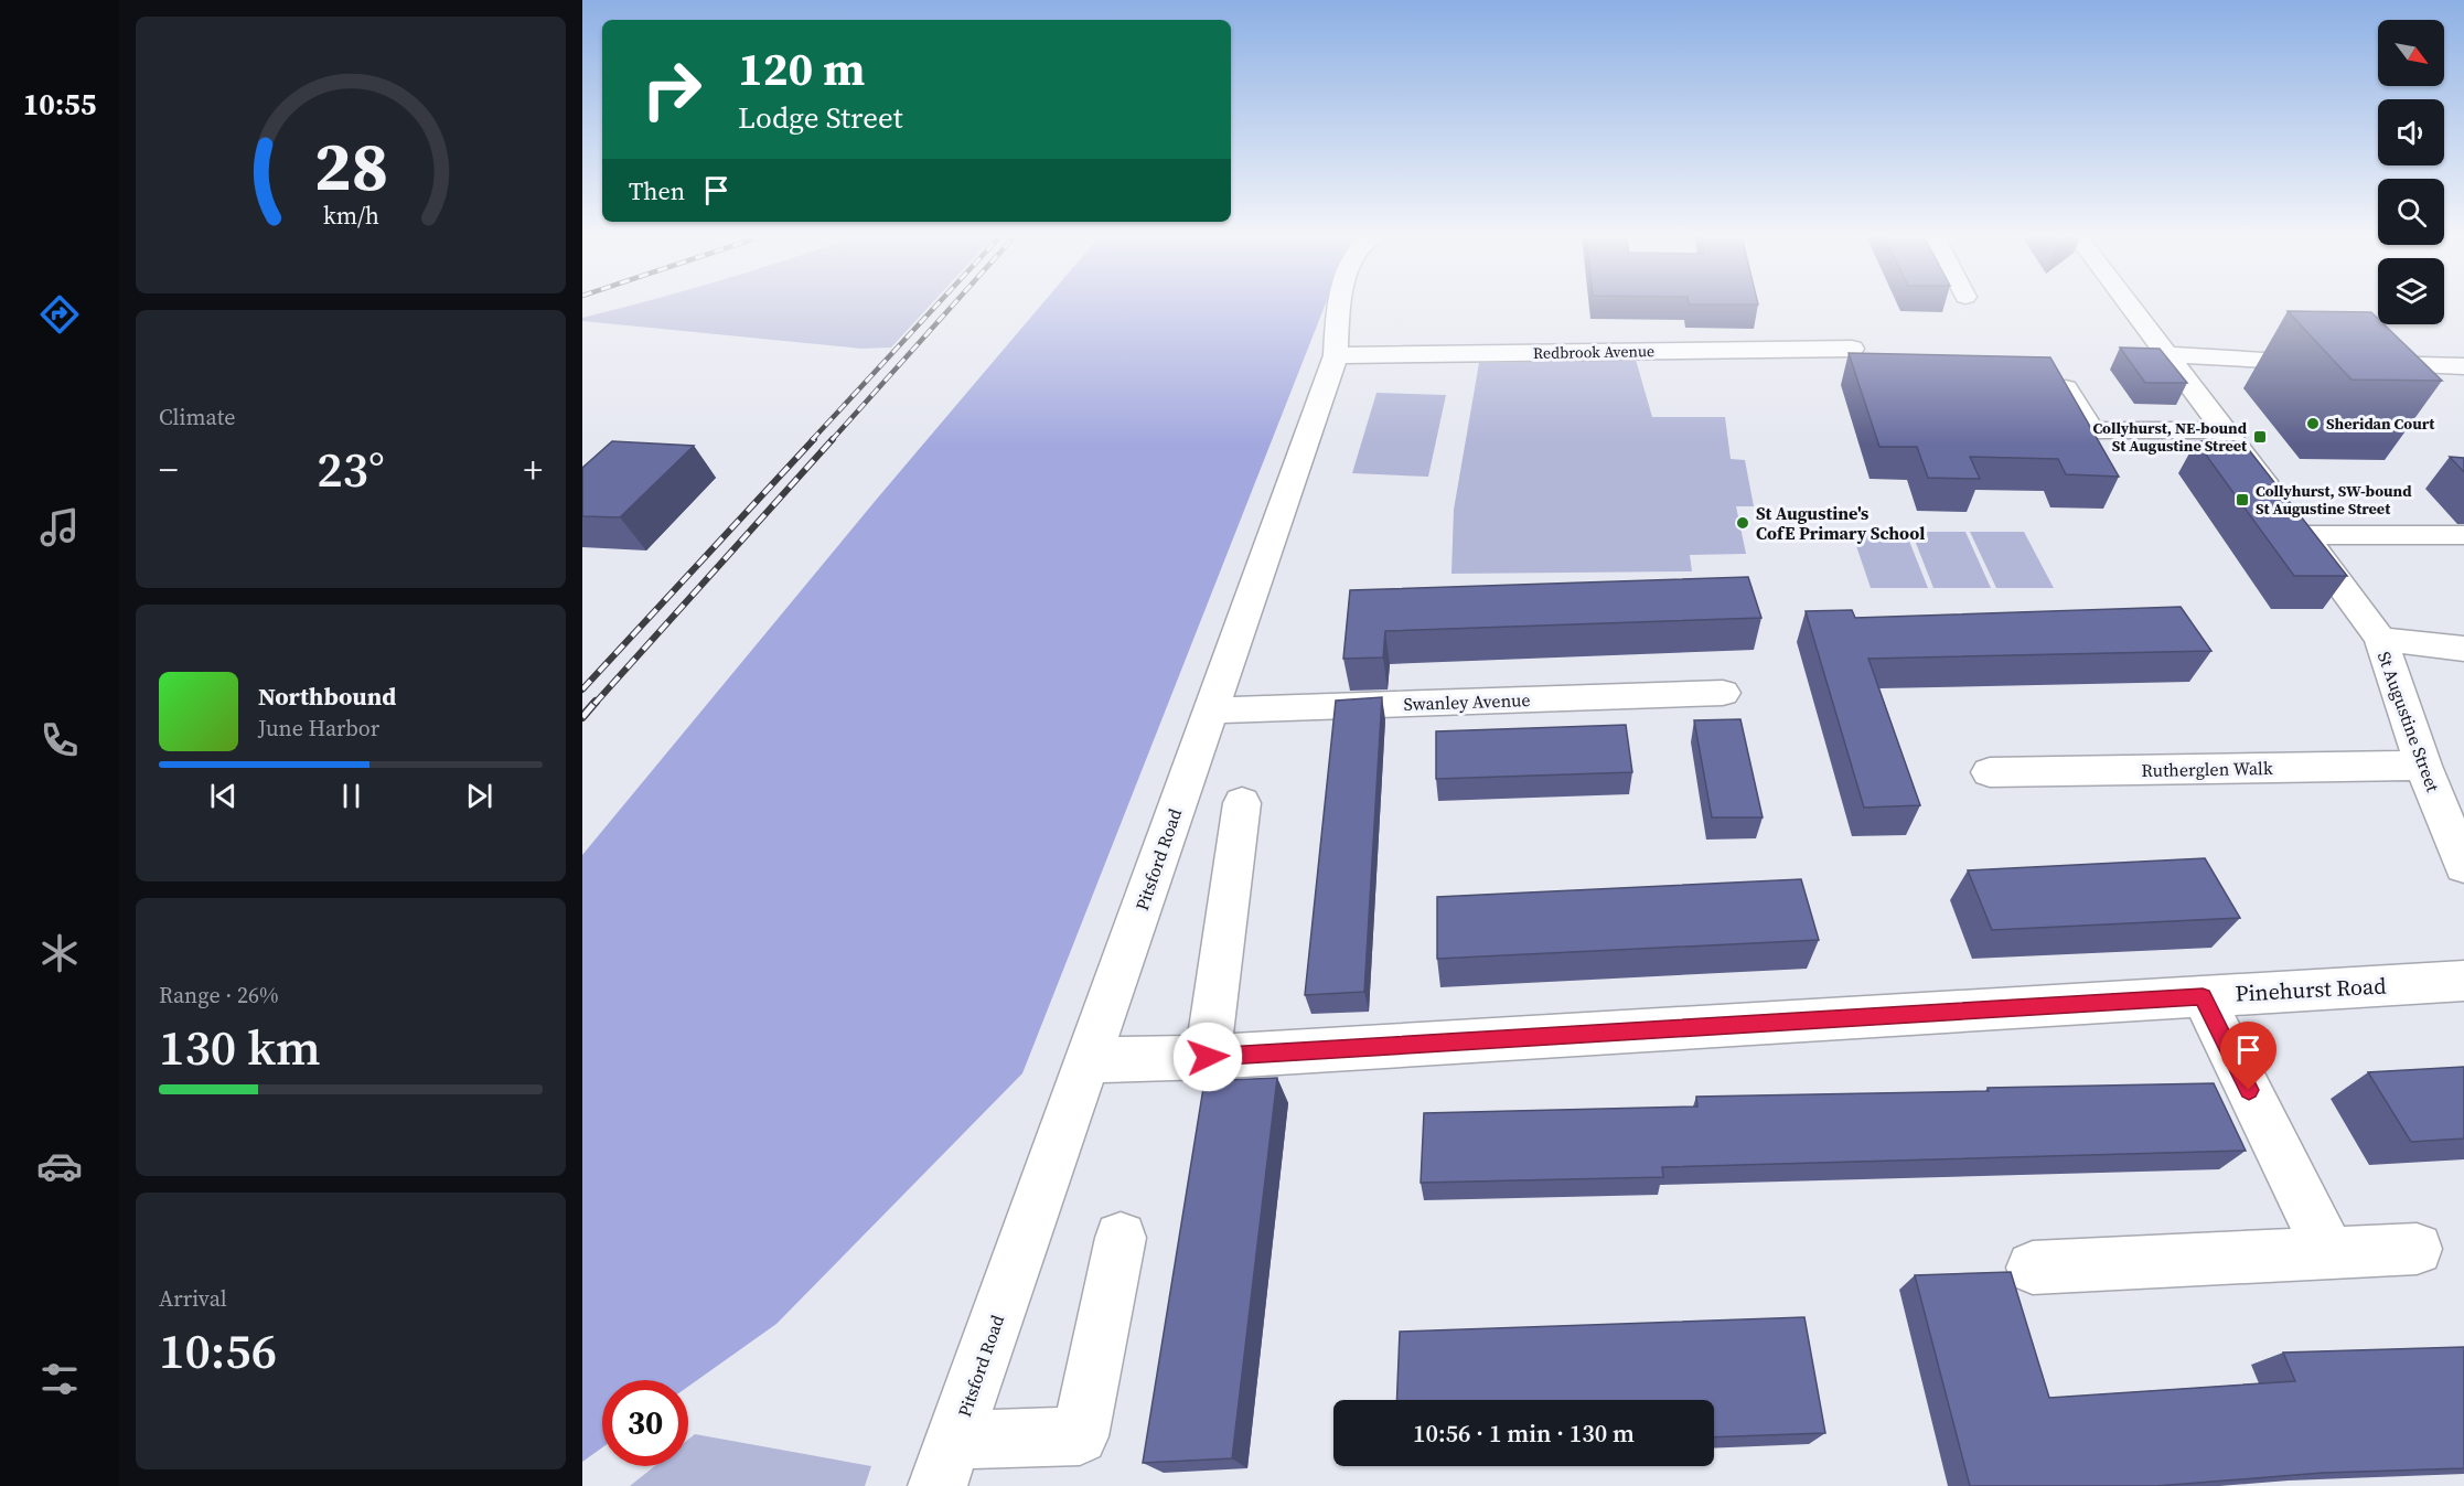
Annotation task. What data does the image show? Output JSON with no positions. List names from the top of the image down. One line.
{"streets":{"street":["Redbrook Avenue","Swanley Avenue","St Augustine Street","Rutherglen Walk","Pitsford Road","Pinehurst Road"]},"crossings":[["Redbrook Avenue","Pitsford Road"],["Swanley Avenue","Pitsford Road"],["St Augustine Street","Rutherglen Walk"],["Pitsford Road","Pinehurst Road"]],"places":{"other":["Sheridan Court","St Augustine's CofE Primary School"],"transit":["Collyhurst, NE-bound St Augustine Street","Collyhurst, SW-bound St Augustine Street"]},"north":"bottom right","page":{"tabs":"10:55","turn":["120 m","Lodge Street"],"then":"Then","tile":["Climate",["Range · 26%","130 km"],["Arrival","10:56"]],"heat":["−","23°","+"],"song":["Northbound","June Harbor"],"limit":"30","trip":"10:56 · 1 min · 130 m","gauge":["28","km/h"]}}
